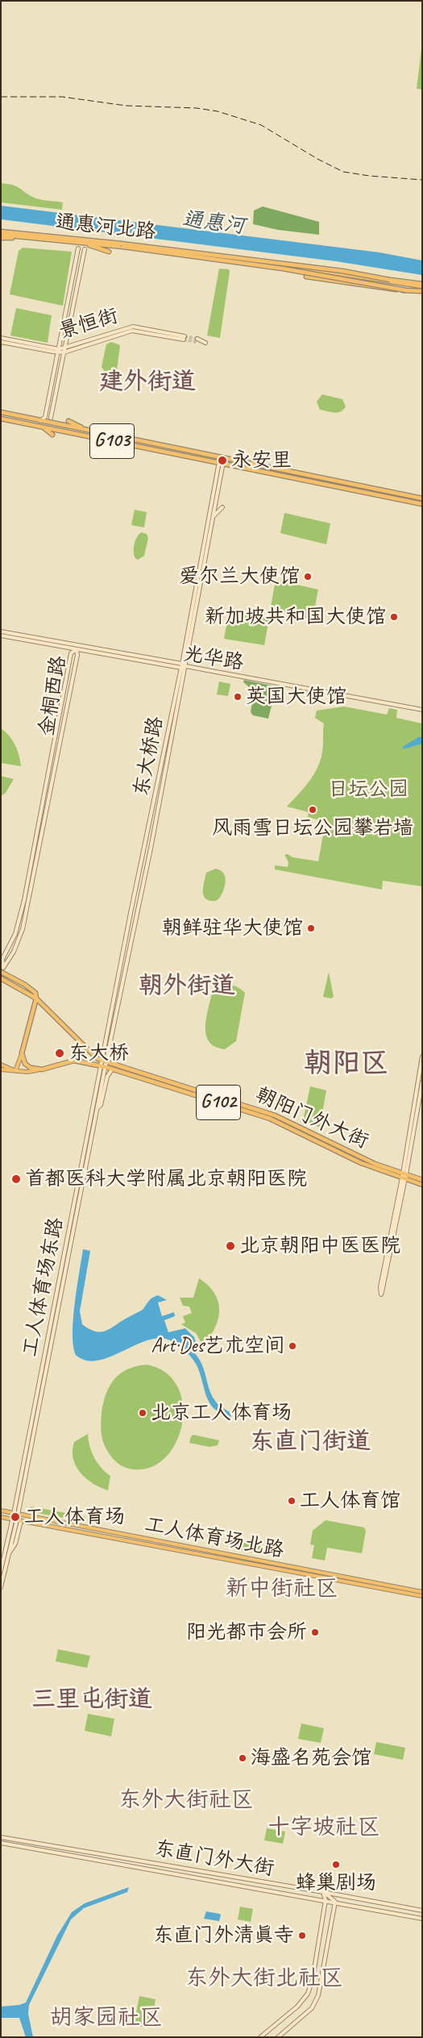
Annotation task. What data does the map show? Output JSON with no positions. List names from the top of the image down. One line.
{"streets":{"highway":["通惠河北路","G103","G102","朝阳门外大街"],"main road":["景恒街","光华路","金桐西路","东大桥路","工人体育场东路","工人体育场北路","东直门外大街"]},"crossings":[["G103","东大桥路"],["光华路","金桐西路"],["光华路","东大桥路"],["东大桥路","朝阳门外大街"],["G102","朝阳门外大街"],["G102","工人体育场东路"],["朝阳门外大街","工人体育场东路"],["工人体育场东路","工人体育场北路"]],"districts":["建外街道","朝外街道","朝阳区","东直门街道","新中街社区","三里屯街道","东外大街社区","十字坡社区","东外大街北社区","胡家园社区"],"water":["通惠河"],"parks":["日坛公园"],"places":["永安里","爱尔兰大使馆","新加坡共和国大使馆","英国大使馆","风雨雪日坛公园攀岩墙","朝鲜驻华大使馆","东大桥","首都医科大学附属北京朝阳医院","北京朝阳中医医院","Art·Des艺术空间","北京工人体育场","工人体育馆","工人体育场","阳光都市会所","海盛名苑会馆","蜂巢剧场","东直门外清真寺"]}
